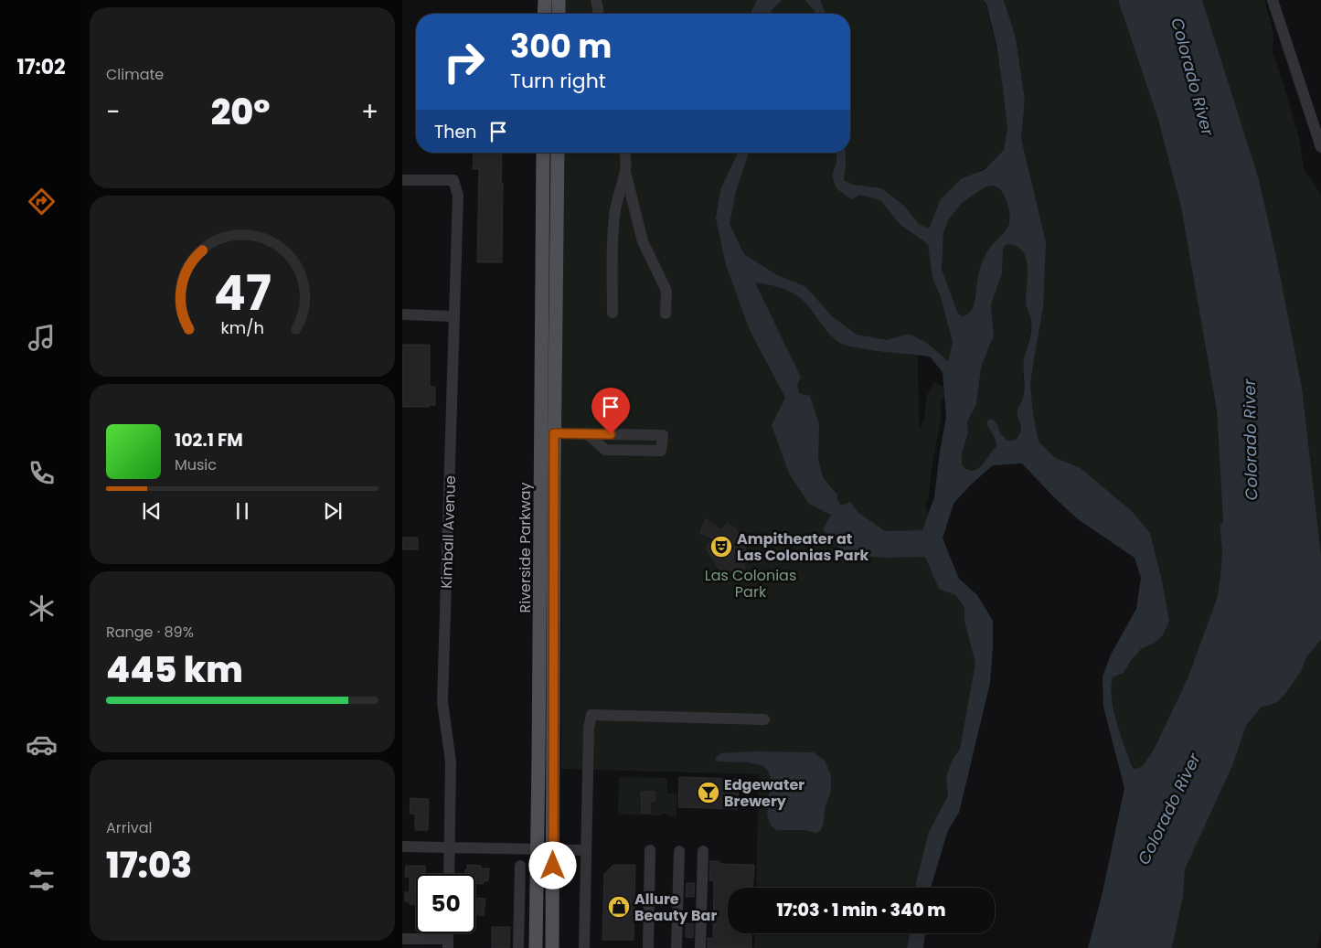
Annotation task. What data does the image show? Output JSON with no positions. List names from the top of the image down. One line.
{"streets":{"main road":["Riverside Parkway"],"street":["Kimball Avenue"]},"water":["Colorado River"],"parks":["Las Colonias Park"],"places":{"theatre":["Ampitheater at Las Colonias Park"],"bar":["Edgewater Brewery"],"shop":["Allure Beauty Bar"]},"page":{"tabs":"17:02","tile":["Climate",["Range · 89%","445 km"],["Arrival","17:03"]],"turn":["300 m","Turn right"],"heat":["−","20°","+"],"then":"Then","song":["102.1 FM","Music"],"limit":"50","trip":"17:03 · 1 min · 340 m","gauge":["47","km/h"]}}
